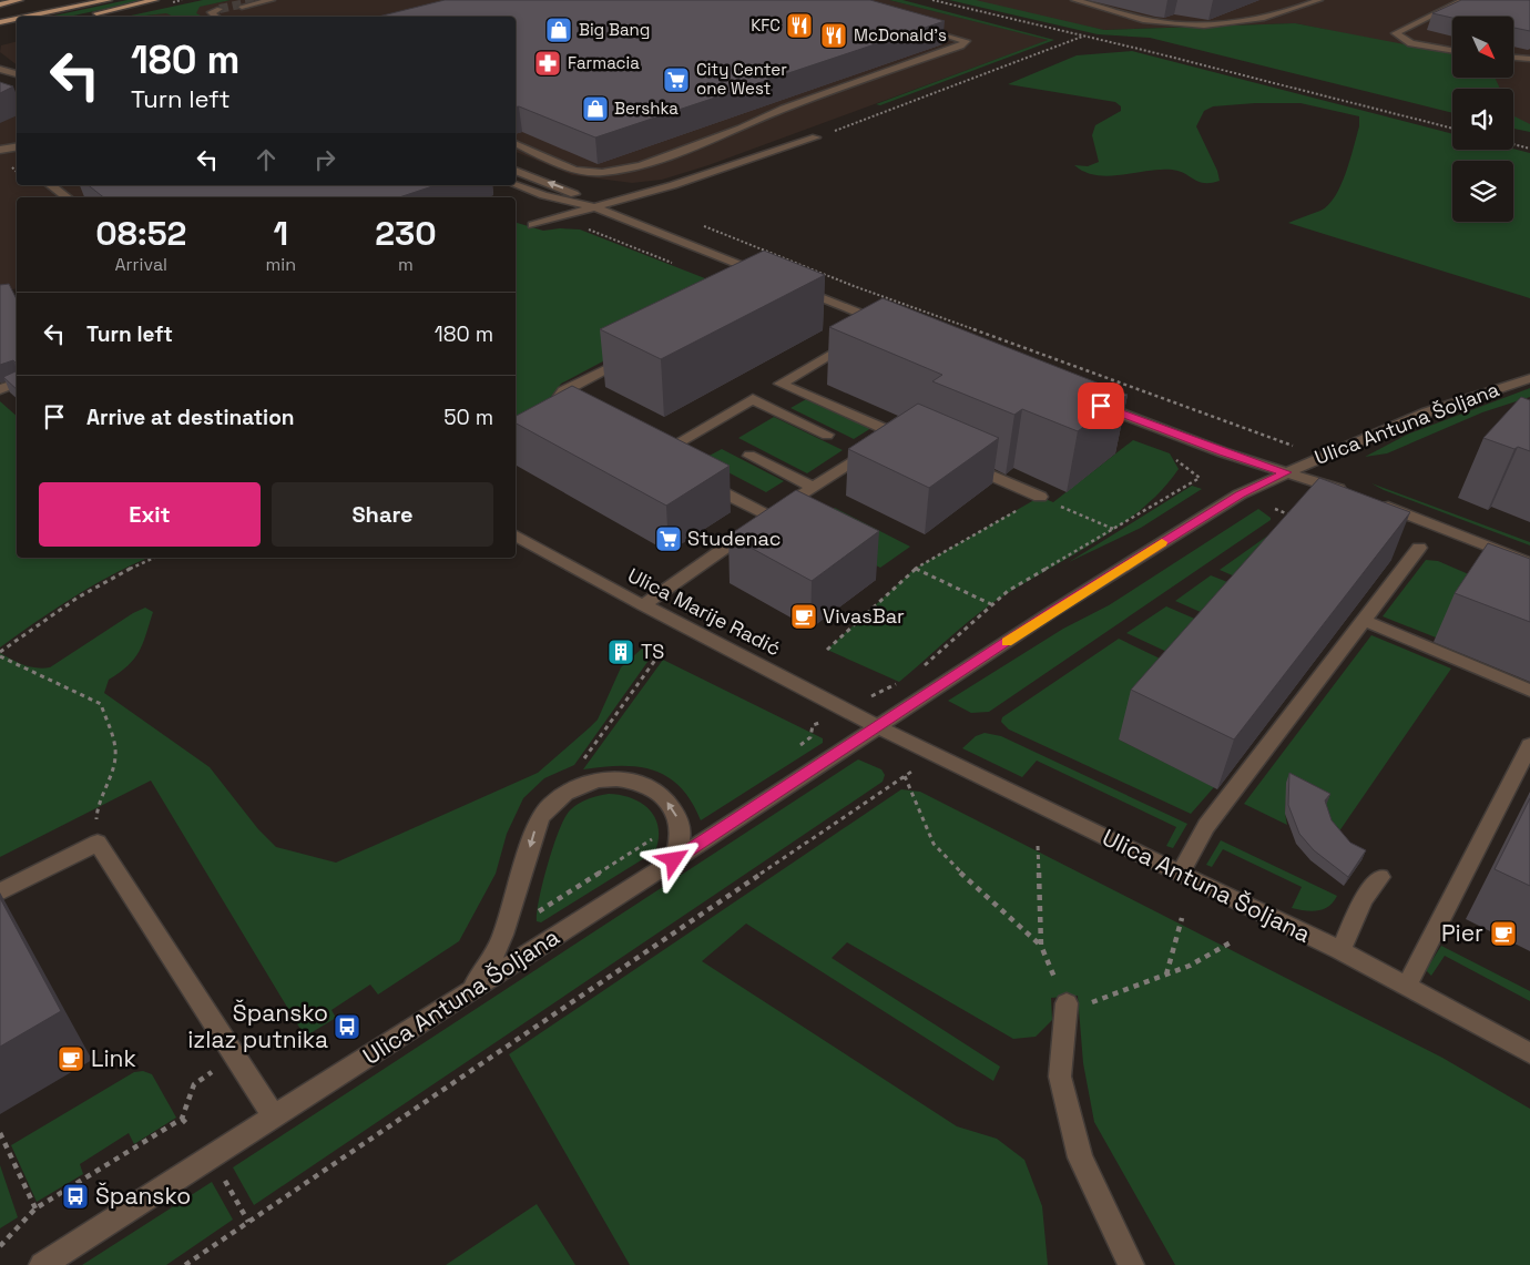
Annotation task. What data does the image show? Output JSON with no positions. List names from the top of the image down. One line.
{"streets":{"street":["Ulica Antuna Šoljana","Ulica Marije Radić"]},"crossings":[["Ulica Antuna Šoljana","Ulica Marije Radić"]],"places":{"restaurant":["KFC","McDonald's"],"shop":["Big Bang","Bershka"],"pharmacy":["Farmacia"],"supermarket":["City Center one West","Studenac"],"cafe":["VivasBar","Pier","Link"],"building":["TS"],"bus stop":["Špansko izlaz putnika","Špansko"]},"north":"bottom right","page":{"turn":["180 m","Turn left"],"eta":["08:52","Arrival","1","min","230","m"],"list":[{"name":"Turn left","value":"180 m"},{"name":"Arrive at destination","value":"50 m"}],"buttons":["Exit","Share"]}}
